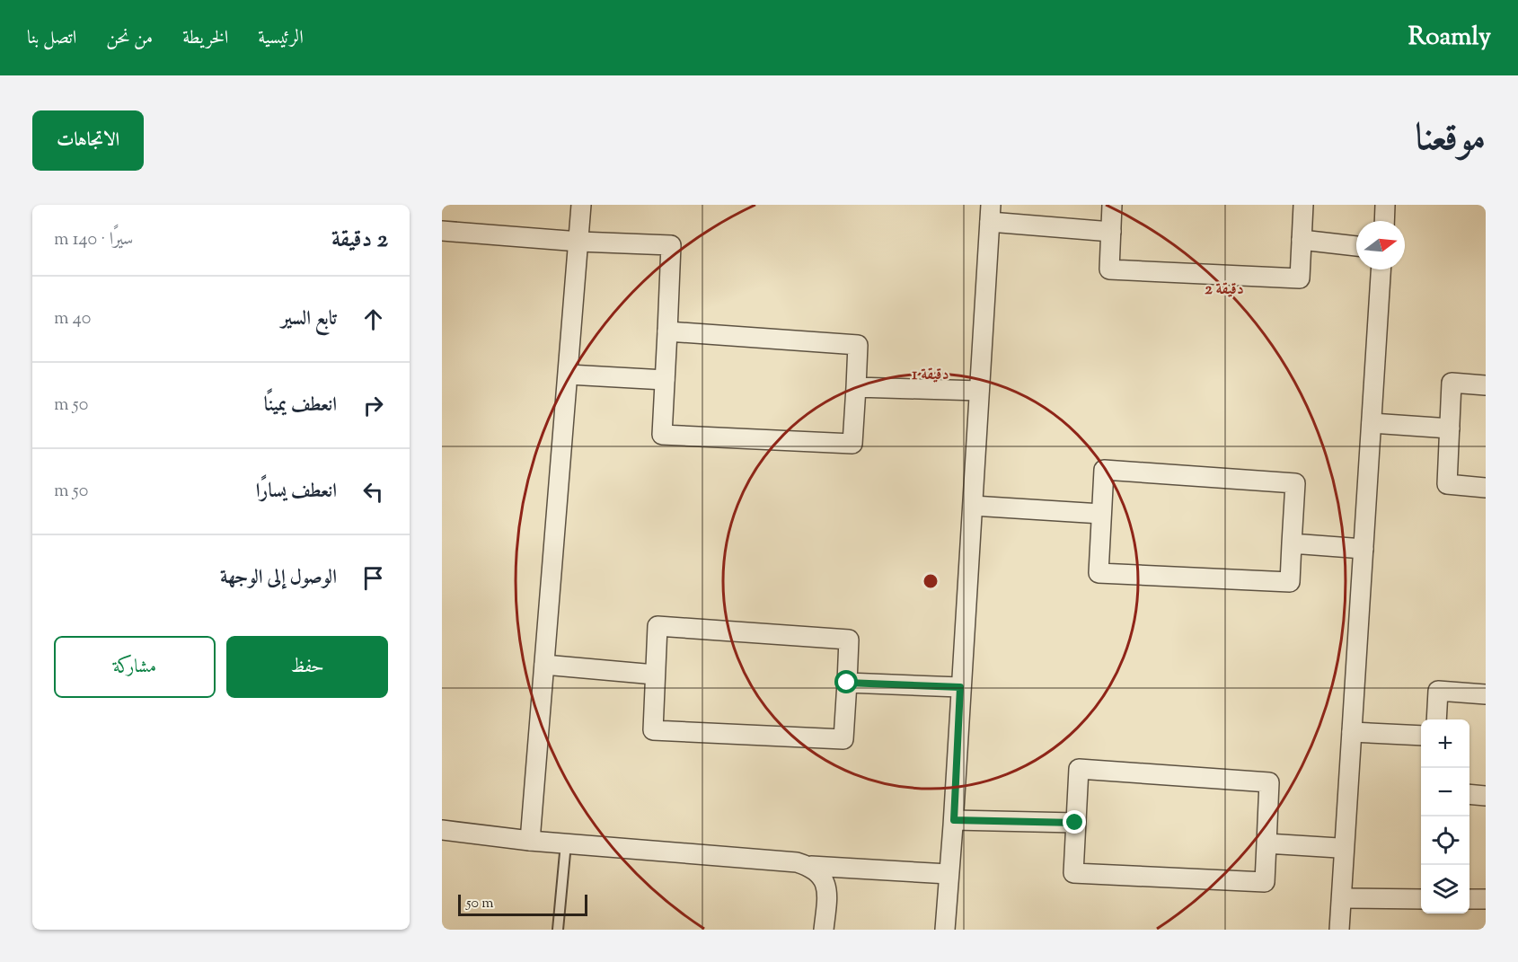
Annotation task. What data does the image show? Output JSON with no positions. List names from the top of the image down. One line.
{"scale_bar":"50 m","north":"right","page":{"header":"Roamly","nav":["الرئيسية","الخريطة","من نحن","اتصل بنا"],"title":"موقعنا","buttons":["الاتجاهات",["حفظ","مشاركة"]],"heading":["2 دقيقة","سيرًا · 140 m"],"list":[["تابع السير","40 m"],["انعطف يمينًا","50 m"],["انعطف يسارًا","50 m"],"الوصول إلى الوجهة"],"map_buttons":["+","−"],"scale":"50 m"},"rings":["2 دقيقة","1 دقيقة"]}
